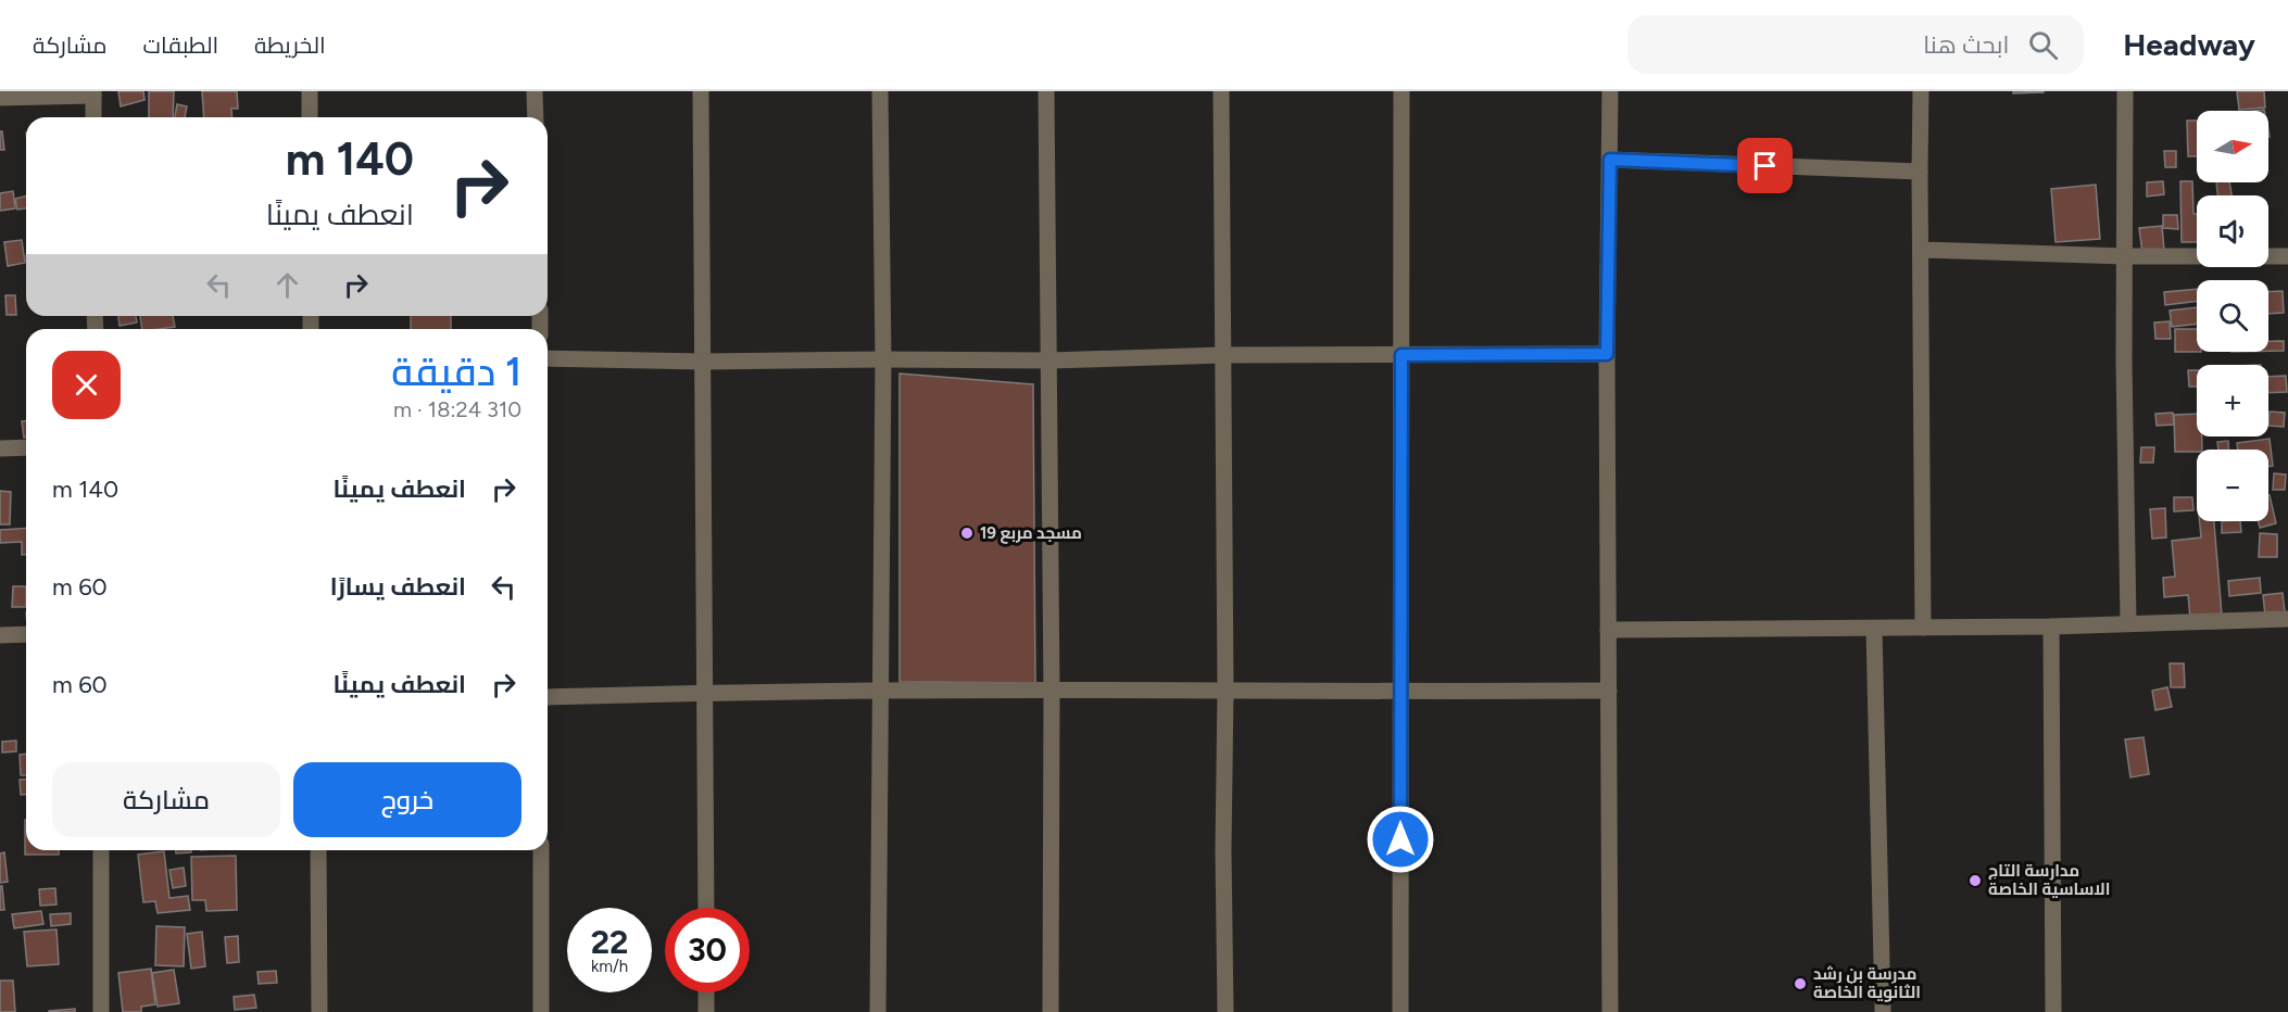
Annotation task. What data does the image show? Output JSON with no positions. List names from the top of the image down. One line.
{"places":["مسجد مربع 19","مدارسة التاج الاساسية الخاصة","مدرسة بن رشد الثانوية الخاصة"],"north":"right","page":{"header":"Headway","search":"ابحث هنا","nav":["الخريطة","الطبقات","مشاركة"],"map_buttons":["+","−"],"turn":["140 m","انعطف يمينًا"],"heading":["1 دقيقة","310 m · 18:24"],"list":[{"name":"انعطف يمينًا","value":"140 m"},{"name":"انعطف يسارًا","value":"60 m"},{"name":"انعطف يمينًا","value":"60 m"}],"buttons":["خروج","مشاركة"],"speed":"22 km/h","limit":"30"}}
